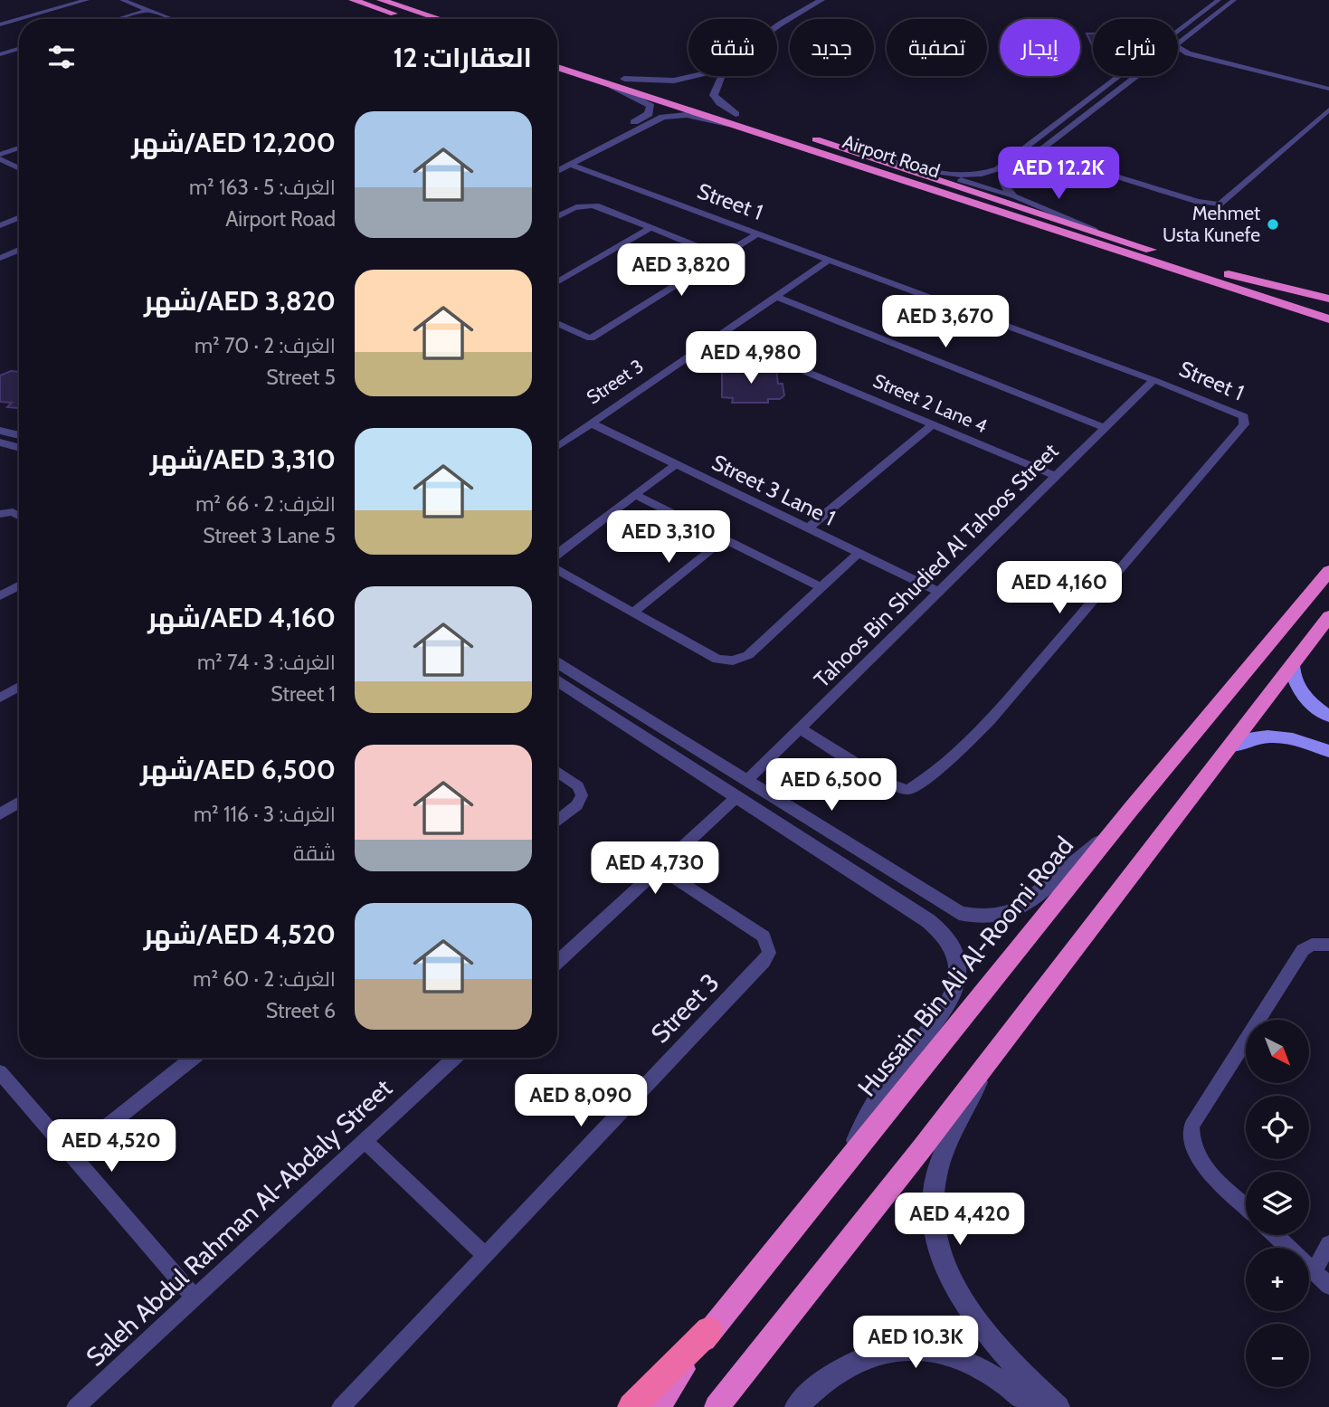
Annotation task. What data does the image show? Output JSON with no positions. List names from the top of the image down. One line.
{"streets":{"highway":["Airport Road","Hussain Bin Ali Al-Roomi Road"],"street":["Street 1","Street 3","Street 2 Lane 4","Street 3 Lane 1","Tahoos Bin Shudied Al Tahoos Street","Saleh Abdul Rahman Al-Abdaly Street"]},"crossings":[["Street 1","Street 3"],["Street 1","Tahoos Bin Shudied Al Tahoos Street"],["Street 3","Street 2 Lane 4"],["Street 3","Street 3 Lane 1"],["Street 2 Lane 4","Tahoos Bin Shudied Al Tahoos Street"],["Street 3 Lane 1","Tahoos Bin Shudied Al Tahoos Street"]],"places":["Mehmet Usta Kunefe"],"north":"bottom right","page":{"chip":["شراء","إيجار","تصفية","جديد","شقة"],"heading":"العقارات: 12","list":[{"name":"AED 12,200/شهر","note":"الغرف: 5 · 163 m² · Airport Road"},{"name":"AED 3,820/شهر","note":"الغرف: 2 · 70 m² · Street 5"},{"name":"AED 3,310/شهر","note":"الغرف: 2 · 66 m² · Street 3 Lane 5"},{"name":"AED 4,160/شهر","note":"الغرف: 3 · 74 m² · Street 1"},{"name":"AED 6,500/شهر","note":"الغرف: 3 · 116 m² · شقة"},{"name":"AED 4,520/شهر","note":"الغرف: 2 · 60 m² · Street 6"}],"price":["AED 12.2K","AED 3,820","AED 3,670","AED 4,980","AED 3,310","AED 4,160","AED 6,500","AED 4,730","AED 8,090","AED 4,520","AED 4,420","AED 10.3K"],"map_buttons":["+","−"]}}
